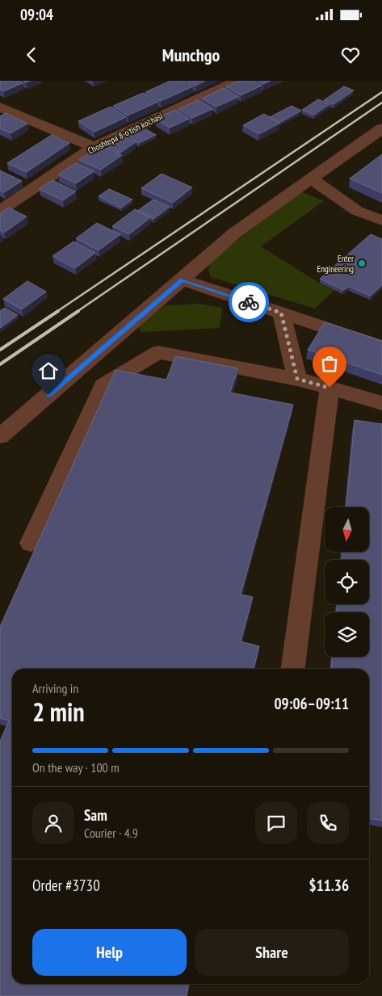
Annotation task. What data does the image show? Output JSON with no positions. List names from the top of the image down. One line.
{"streets":{"street":["Choshtepa 8-o'tish ko'chasi"]},"places":["Enter Engineering"],"north":"bottom","page":{"status":"09:04","header":"Munchgo","heading":["2 min","Arriving in","09:06–09:11"],"panel":["Sam","Courier · 4.9","Order #3730","$11.36"],"bar":"On the way · 100 m","buttons":["Help","Share"]}}
